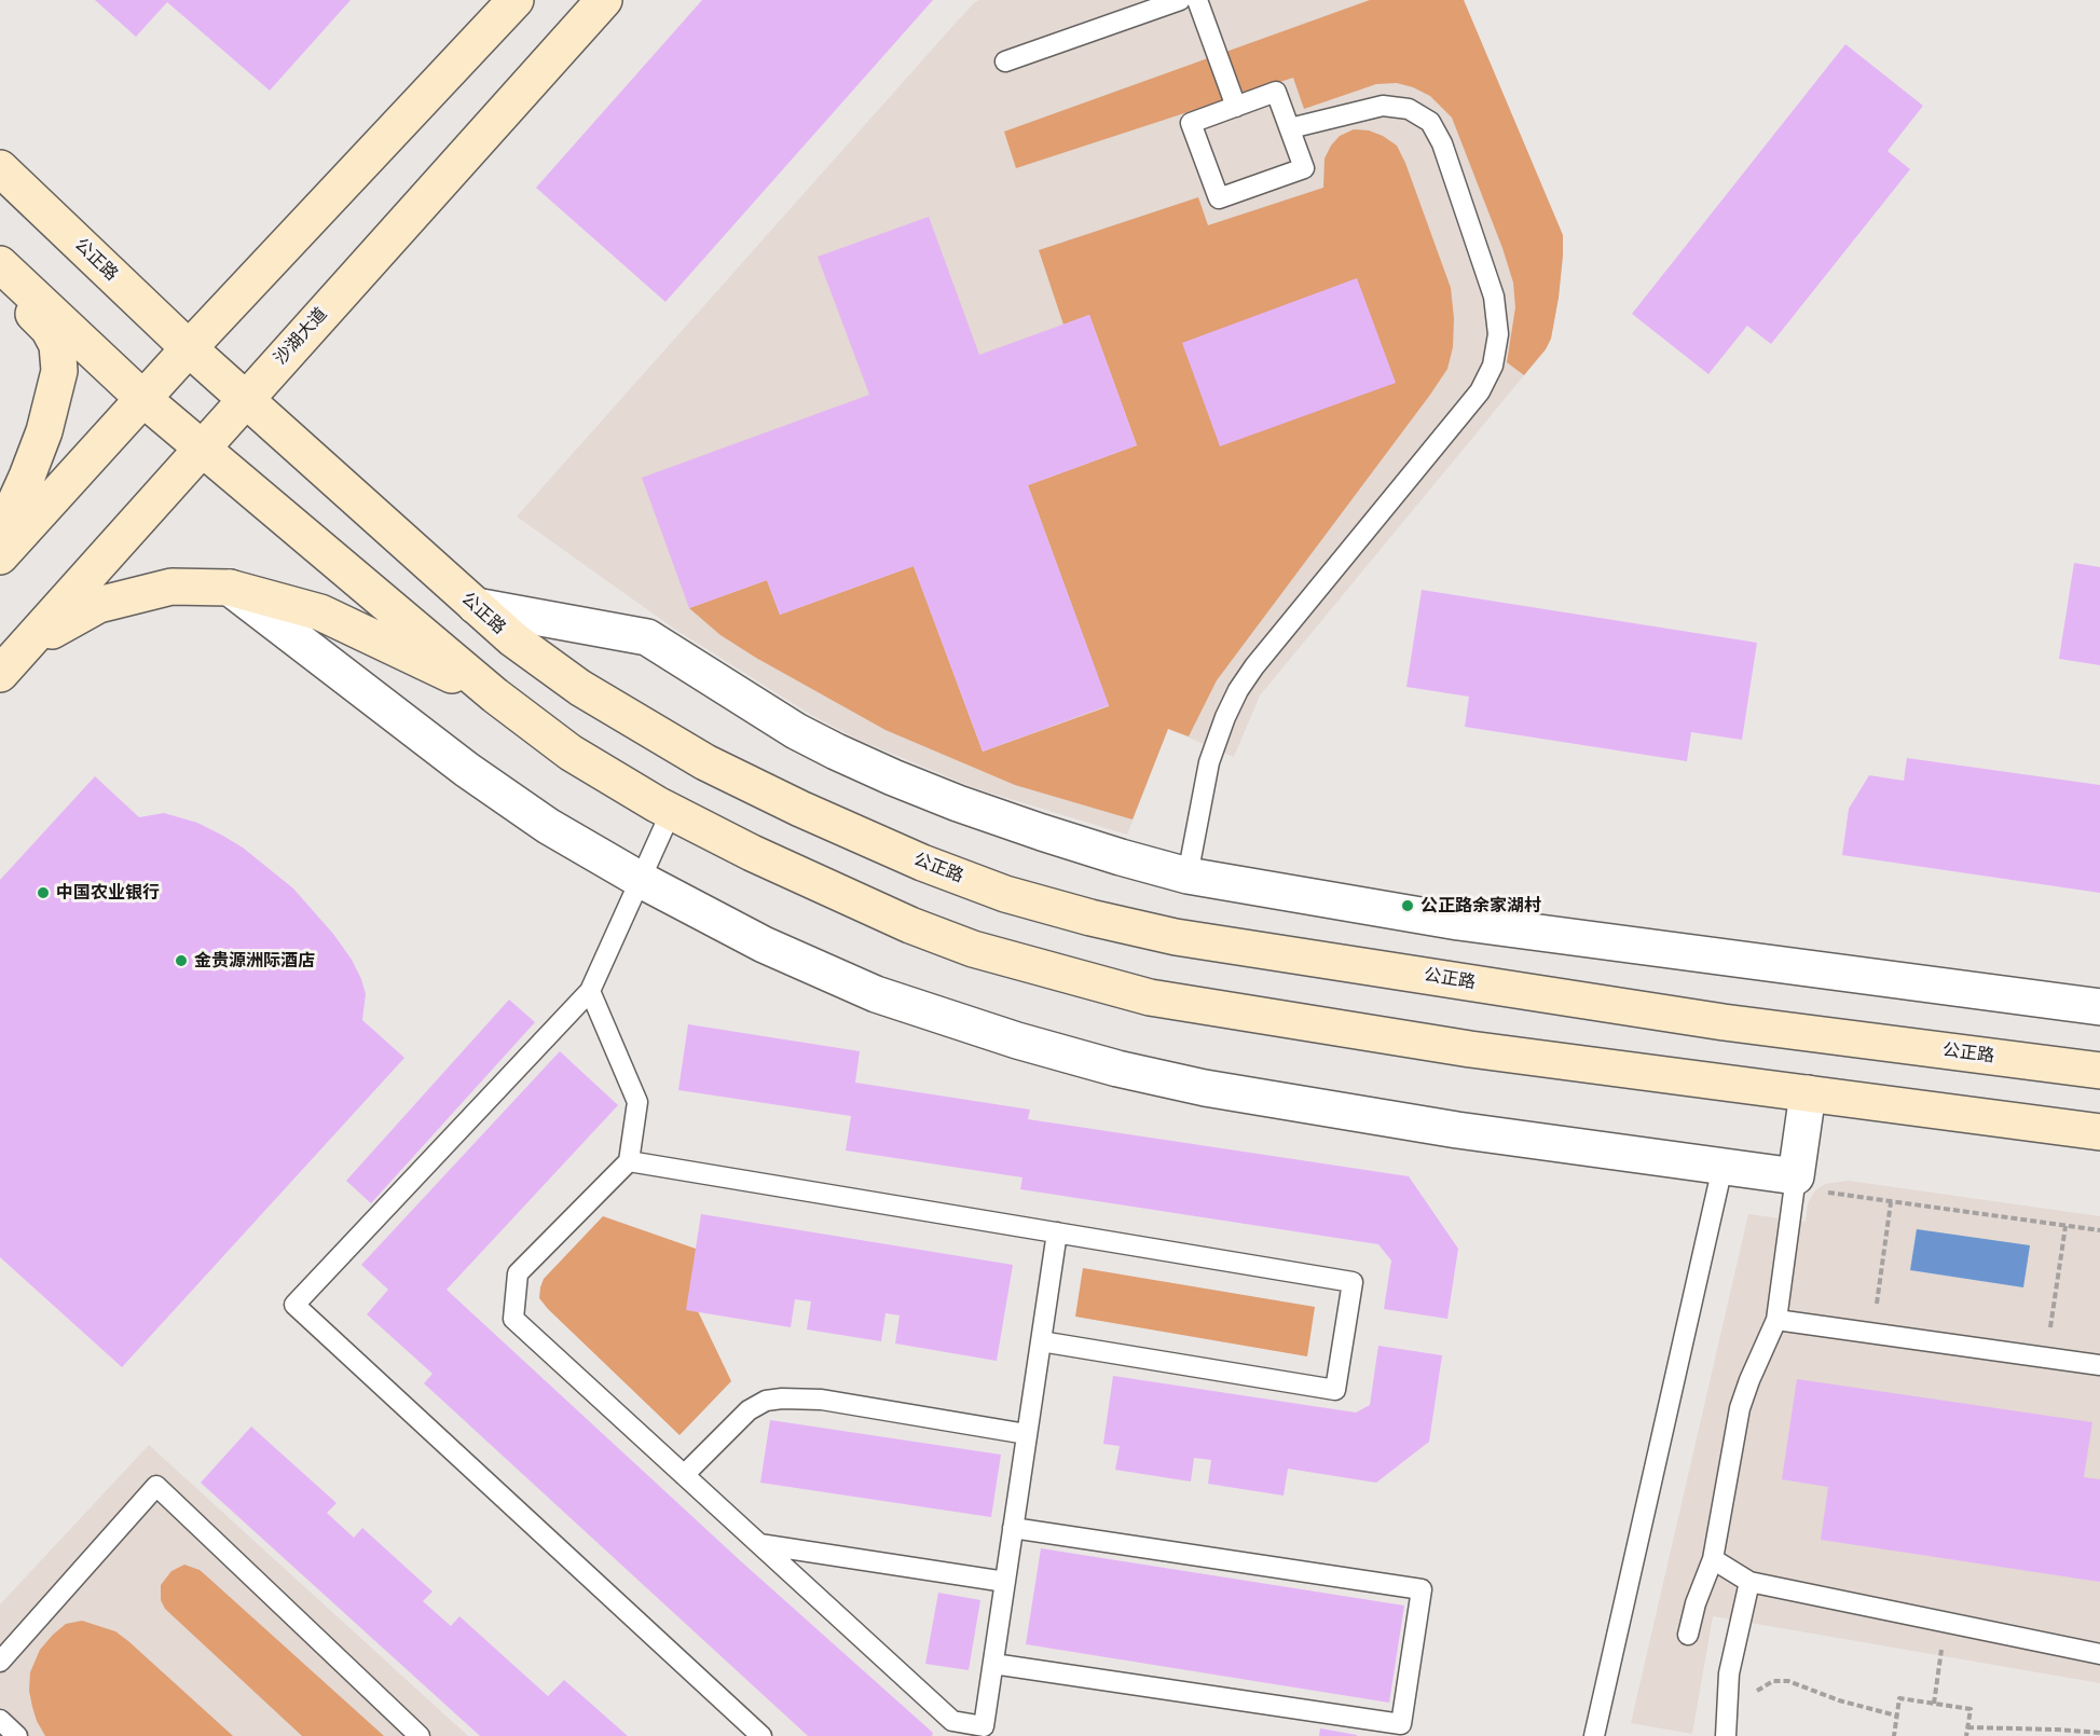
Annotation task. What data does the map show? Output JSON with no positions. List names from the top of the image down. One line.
{"streets":{"main road":["公正路","沙湖大道"]},"crossings":[["公正路","沙湖大道"]],"places":["中国农业银行","公正路余家湖村","金贵源洲际酒店"]}
